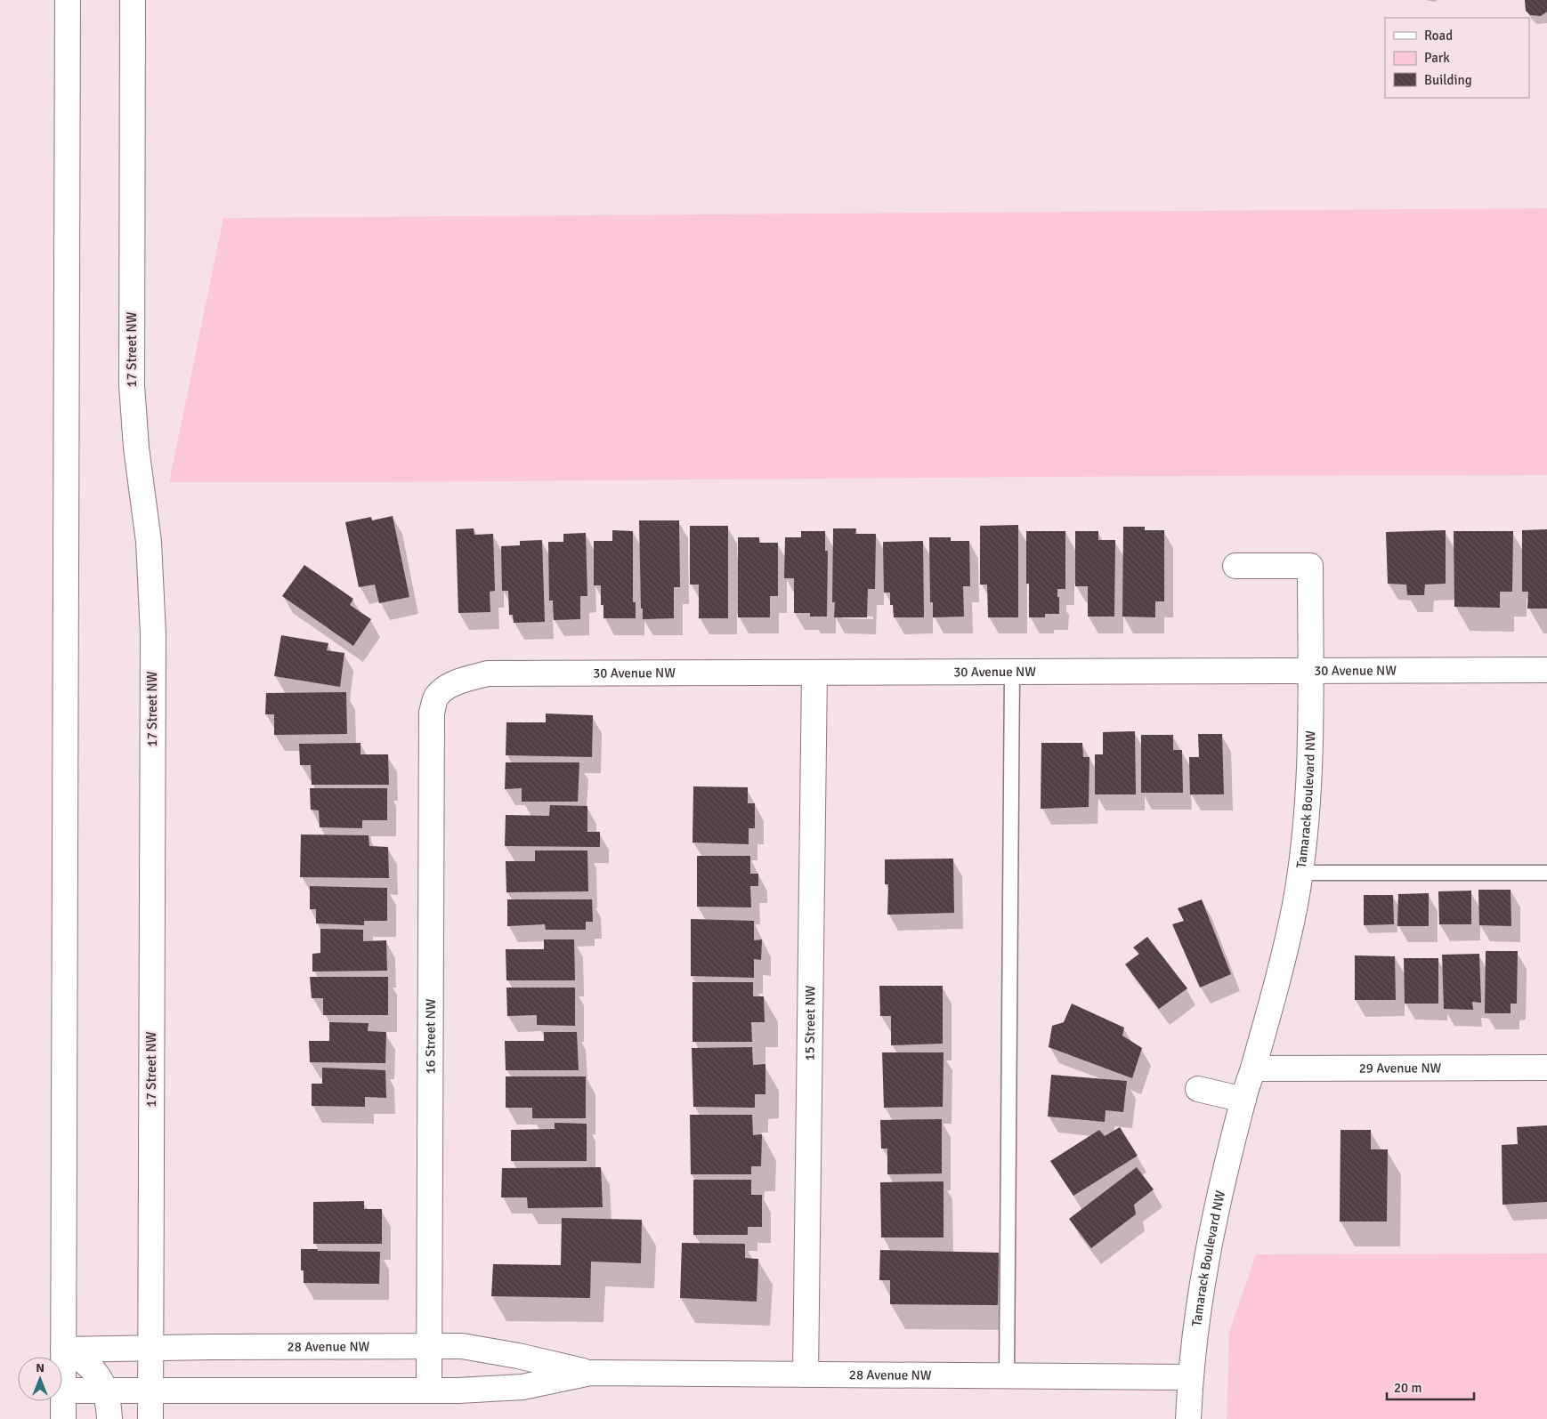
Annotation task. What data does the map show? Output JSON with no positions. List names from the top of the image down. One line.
{"streets":{"street":["17 Street NW","30 Avenue NW","Tamarack Boulevard NW","15 Street NW","16 Street NW","29 Avenue NW","28 Avenue NW"]},"crossings":[["17 Street NW","28 Avenue NW"],["30 Avenue NW","Tamarack Boulevard NW"],["30 Avenue NW","15 Street NW"],["30 Avenue NW","16 Street NW"],["Tamarack Boulevard NW","29 Avenue NW"],["Tamarack Boulevard NW","28 Avenue NW"],["15 Street NW","28 Avenue NW"],["16 Street NW","28 Avenue NW"]],"legend":["Road","Park","Building"],"scale_bar":"20 m","north":"top"}
